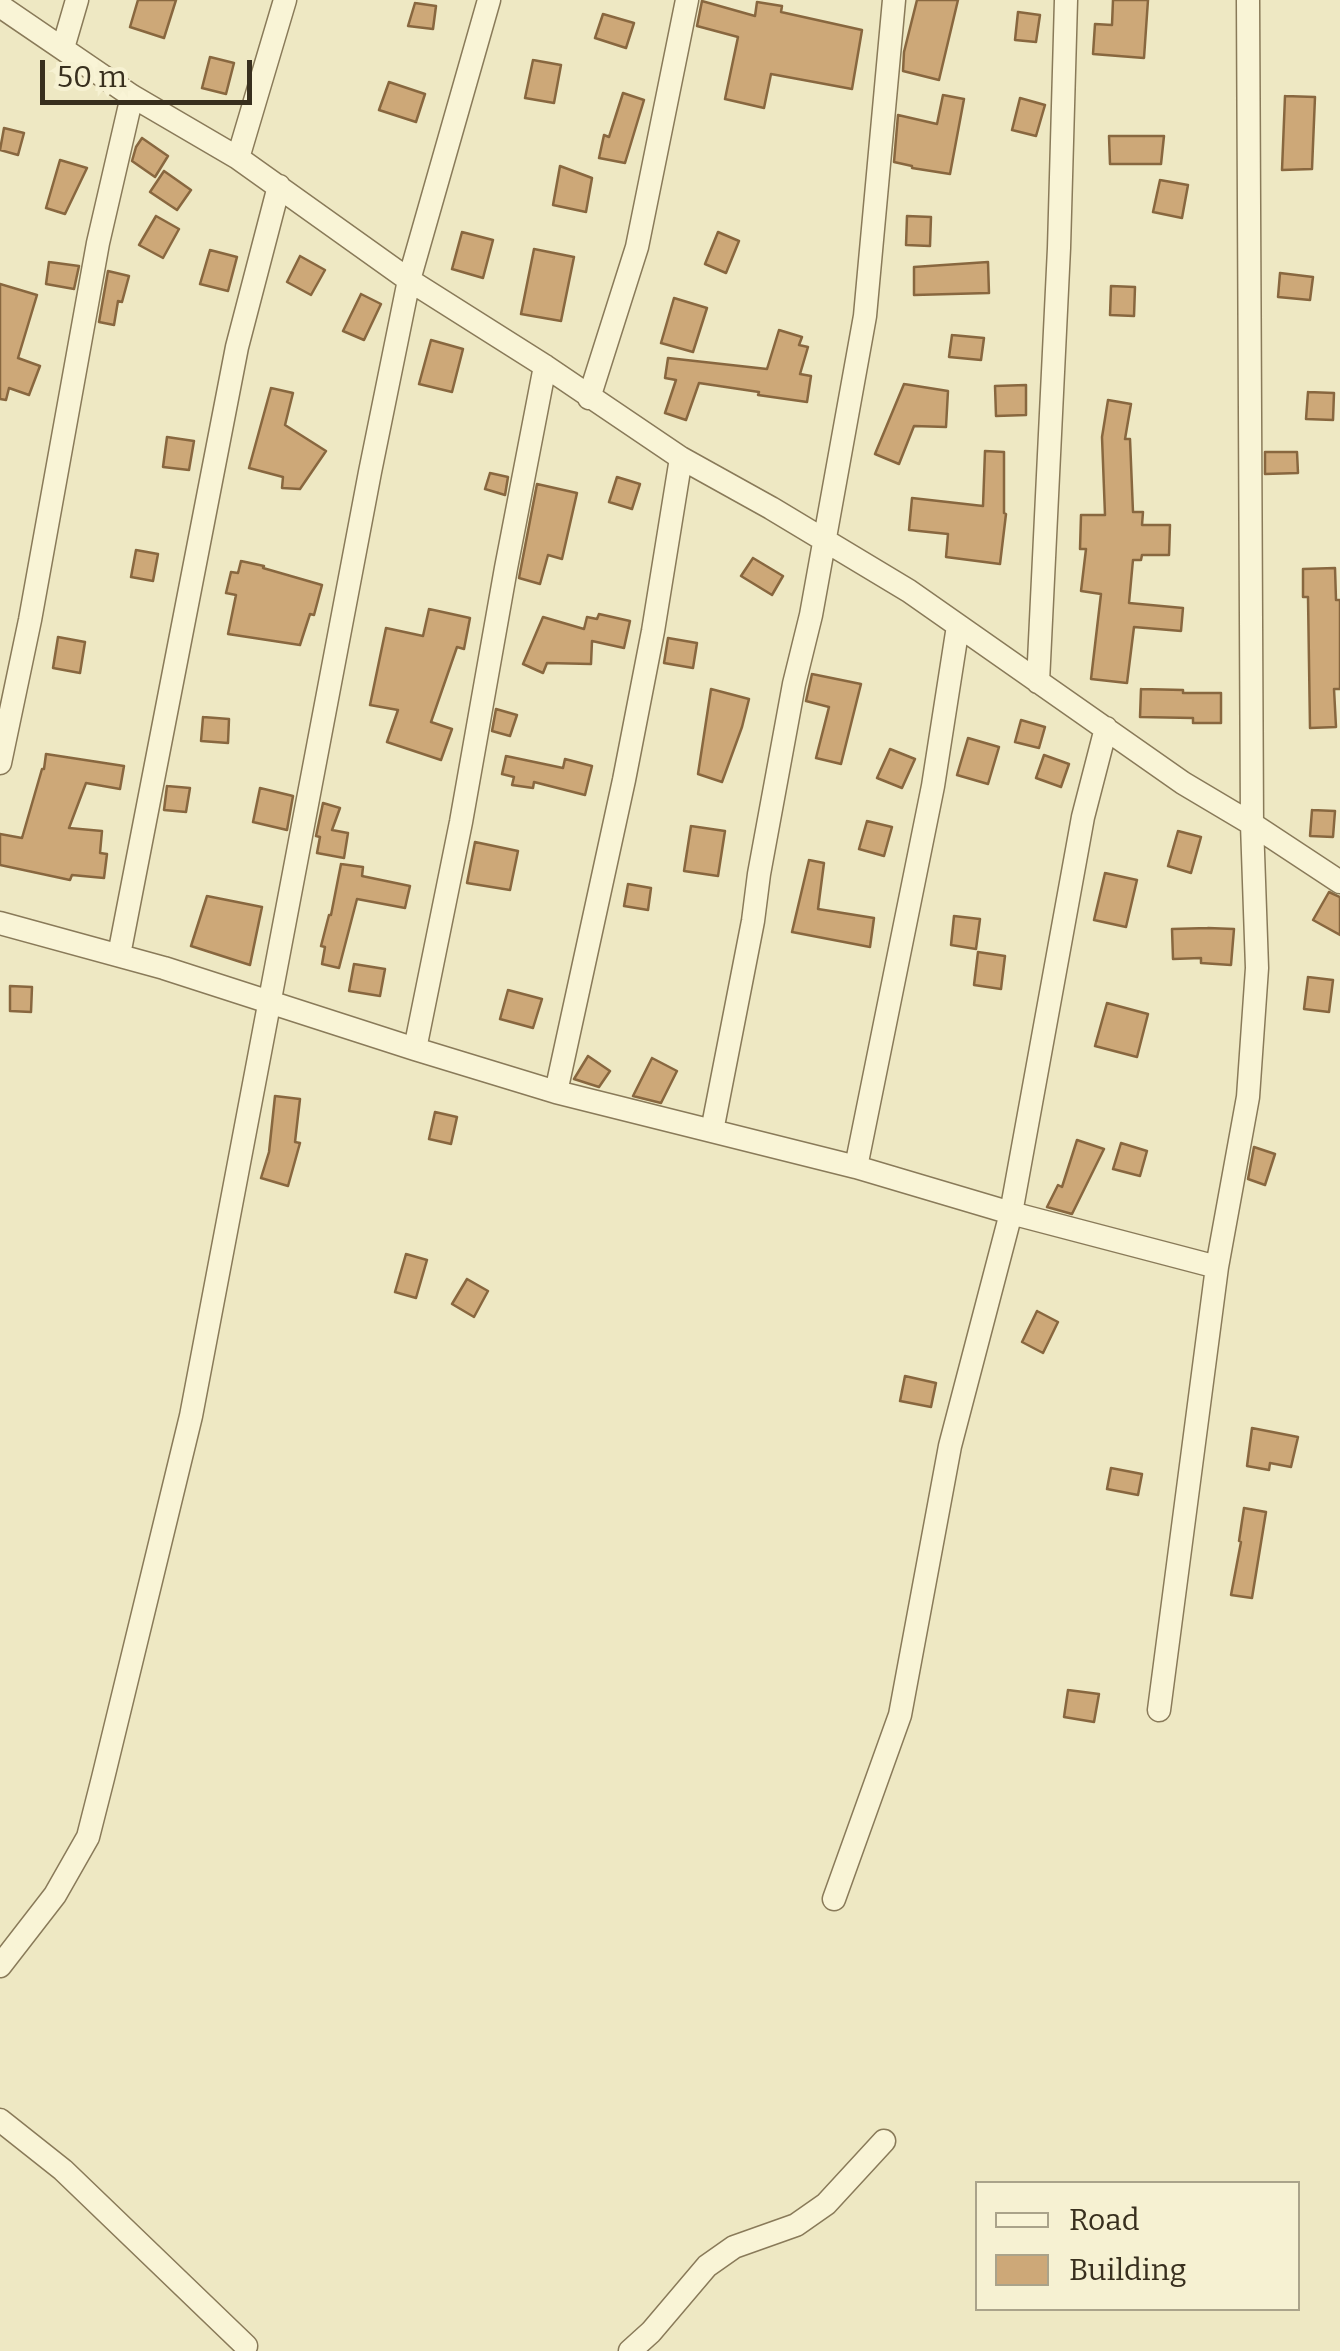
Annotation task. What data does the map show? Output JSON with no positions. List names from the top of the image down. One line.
{"legend":["Road","Building"],"scale_bar":"50 m"}
